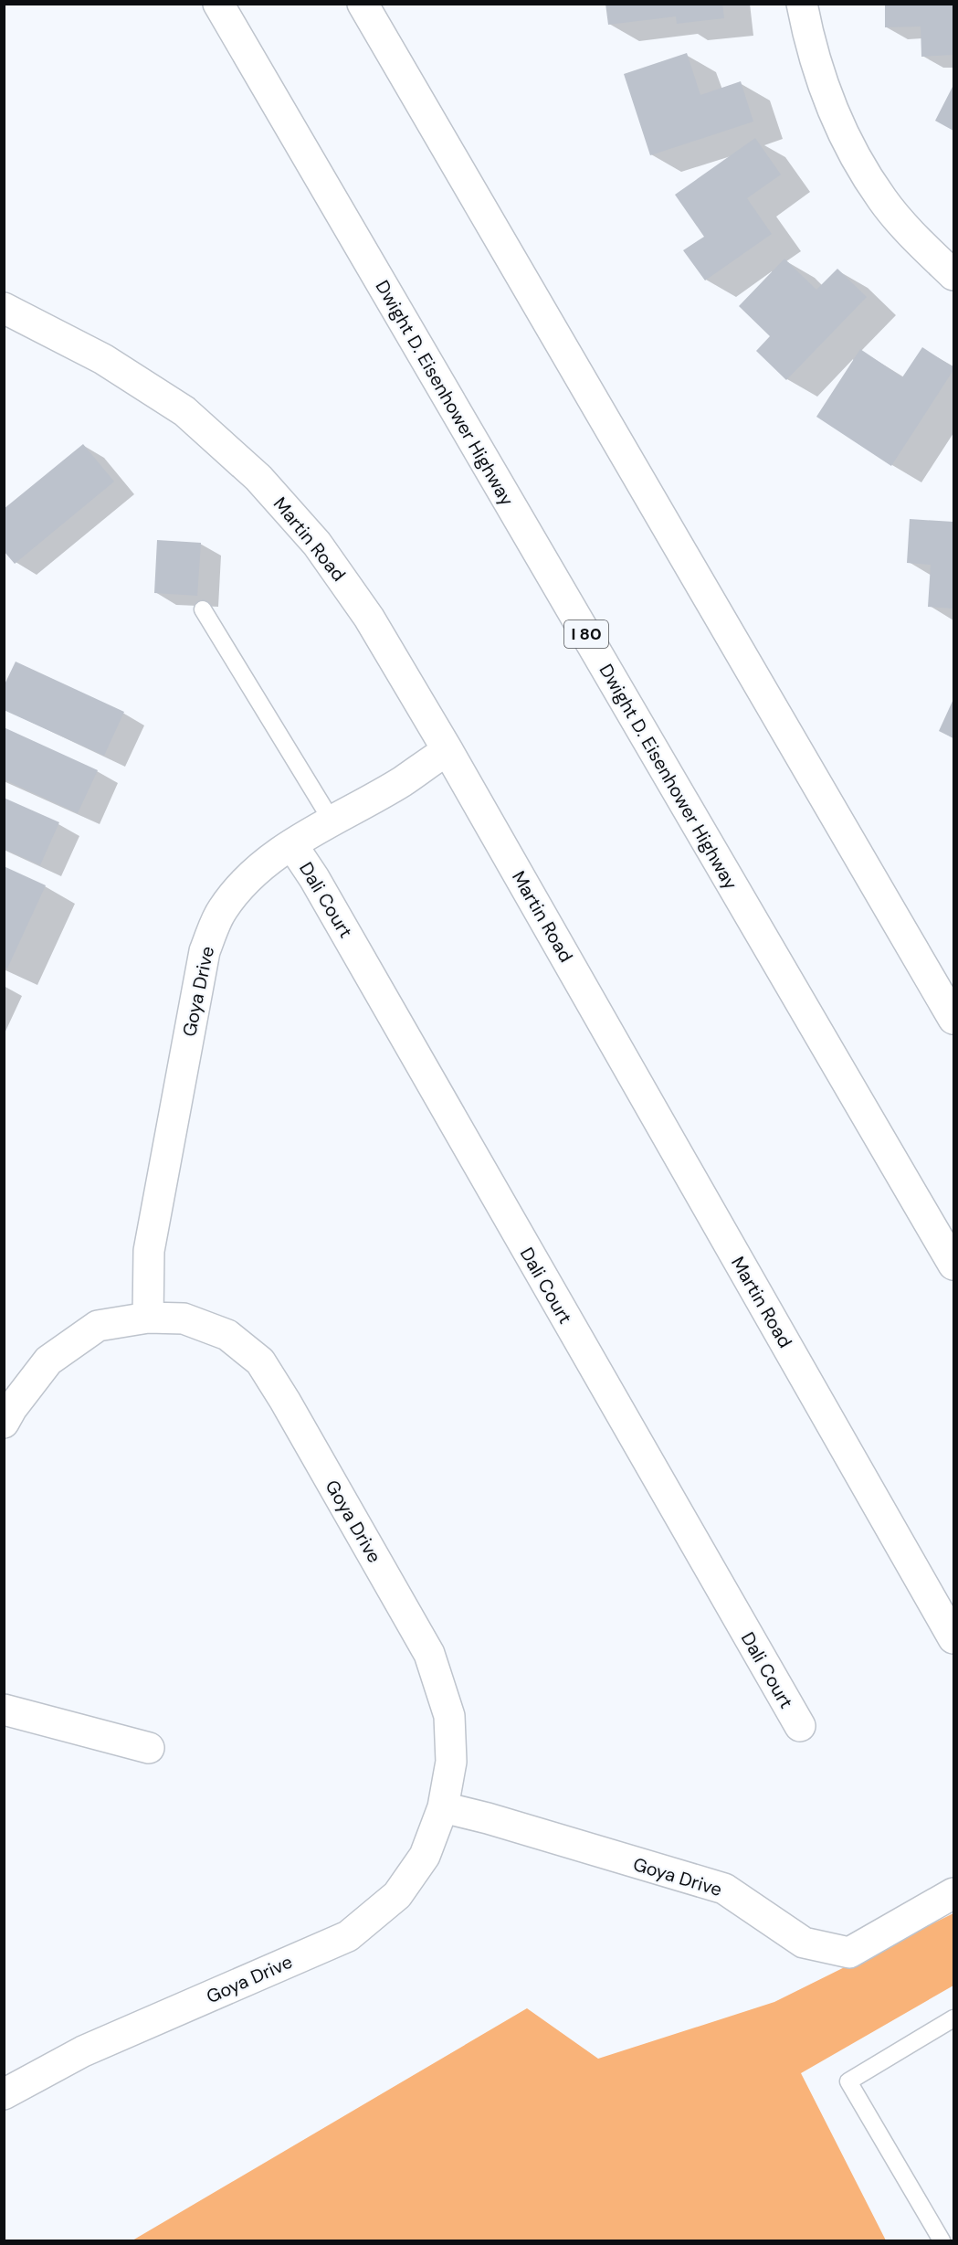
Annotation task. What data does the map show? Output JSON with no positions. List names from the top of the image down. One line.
{"streets":{"main road":["Dwight D. Eisenhower Highway","Martin Road","I 80","Dali Court","Goya Drive"]},"crossings":[["Martin Road","Goya Drive"],["Dali Court","Goya Drive"]]}
